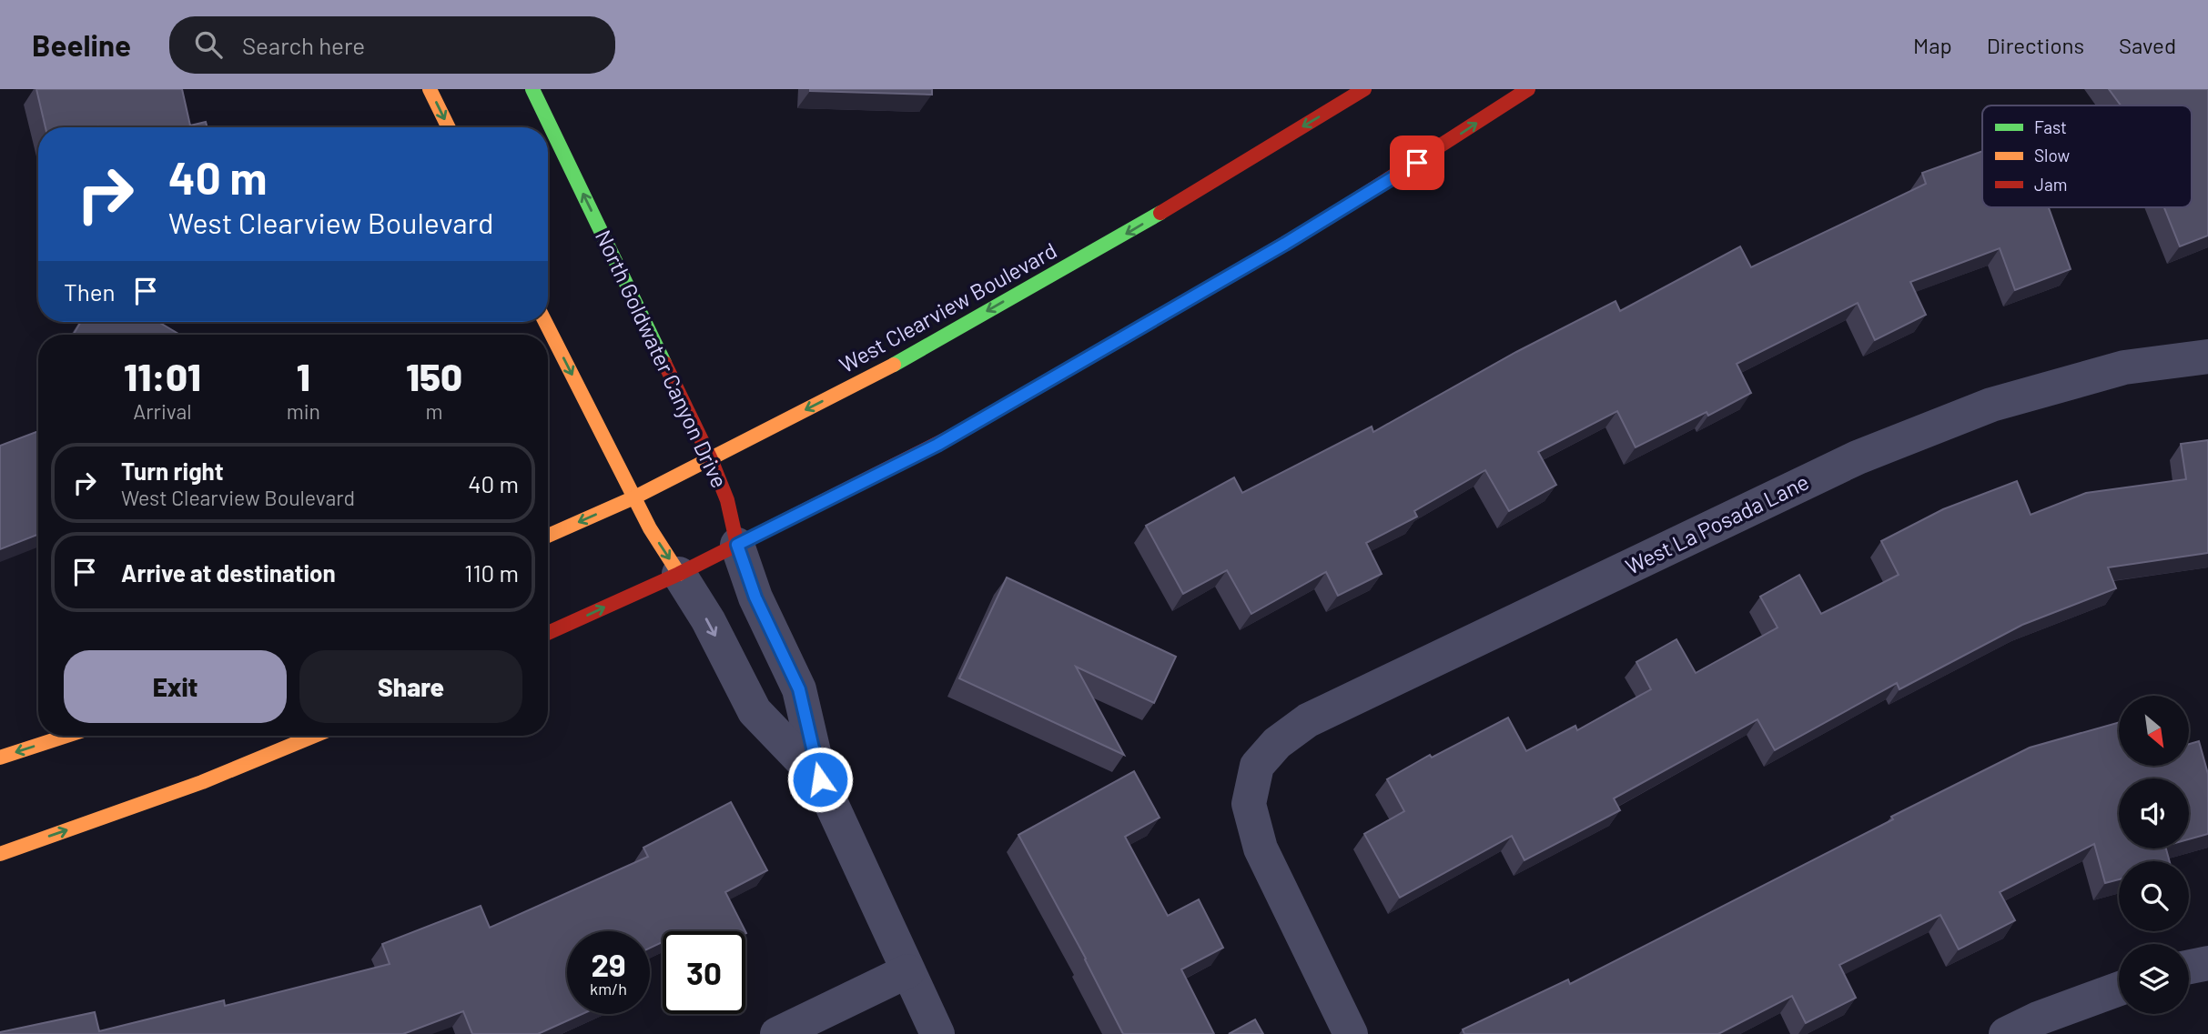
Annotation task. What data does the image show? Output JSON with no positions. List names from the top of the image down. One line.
{"streets":{"street":["West Clearview Boulevard","North Goldwater Canyon Drive","West La Posada Lane"]},"crossings":[["West Clearview Boulevard","North Goldwater Canyon Drive"]],"legend":["Fast","Slow","Jam"],"north":"bottom right","page":{"header":"Beeline","search":"Search here","nav":["Map","Directions","Saved"],"turn":["40 m","West Clearview Boulevard"],"then":"Then","eta":["11:01","Arrival","1","min","150","m"],"list":[{"name":"Turn right","note":"West Clearview Boulevard","value":"40 m"},{"name":"Arrive at destination","value":"110 m"}],"buttons":["Exit","Share"],"speed":"29 km/h","limit":"30"}}
